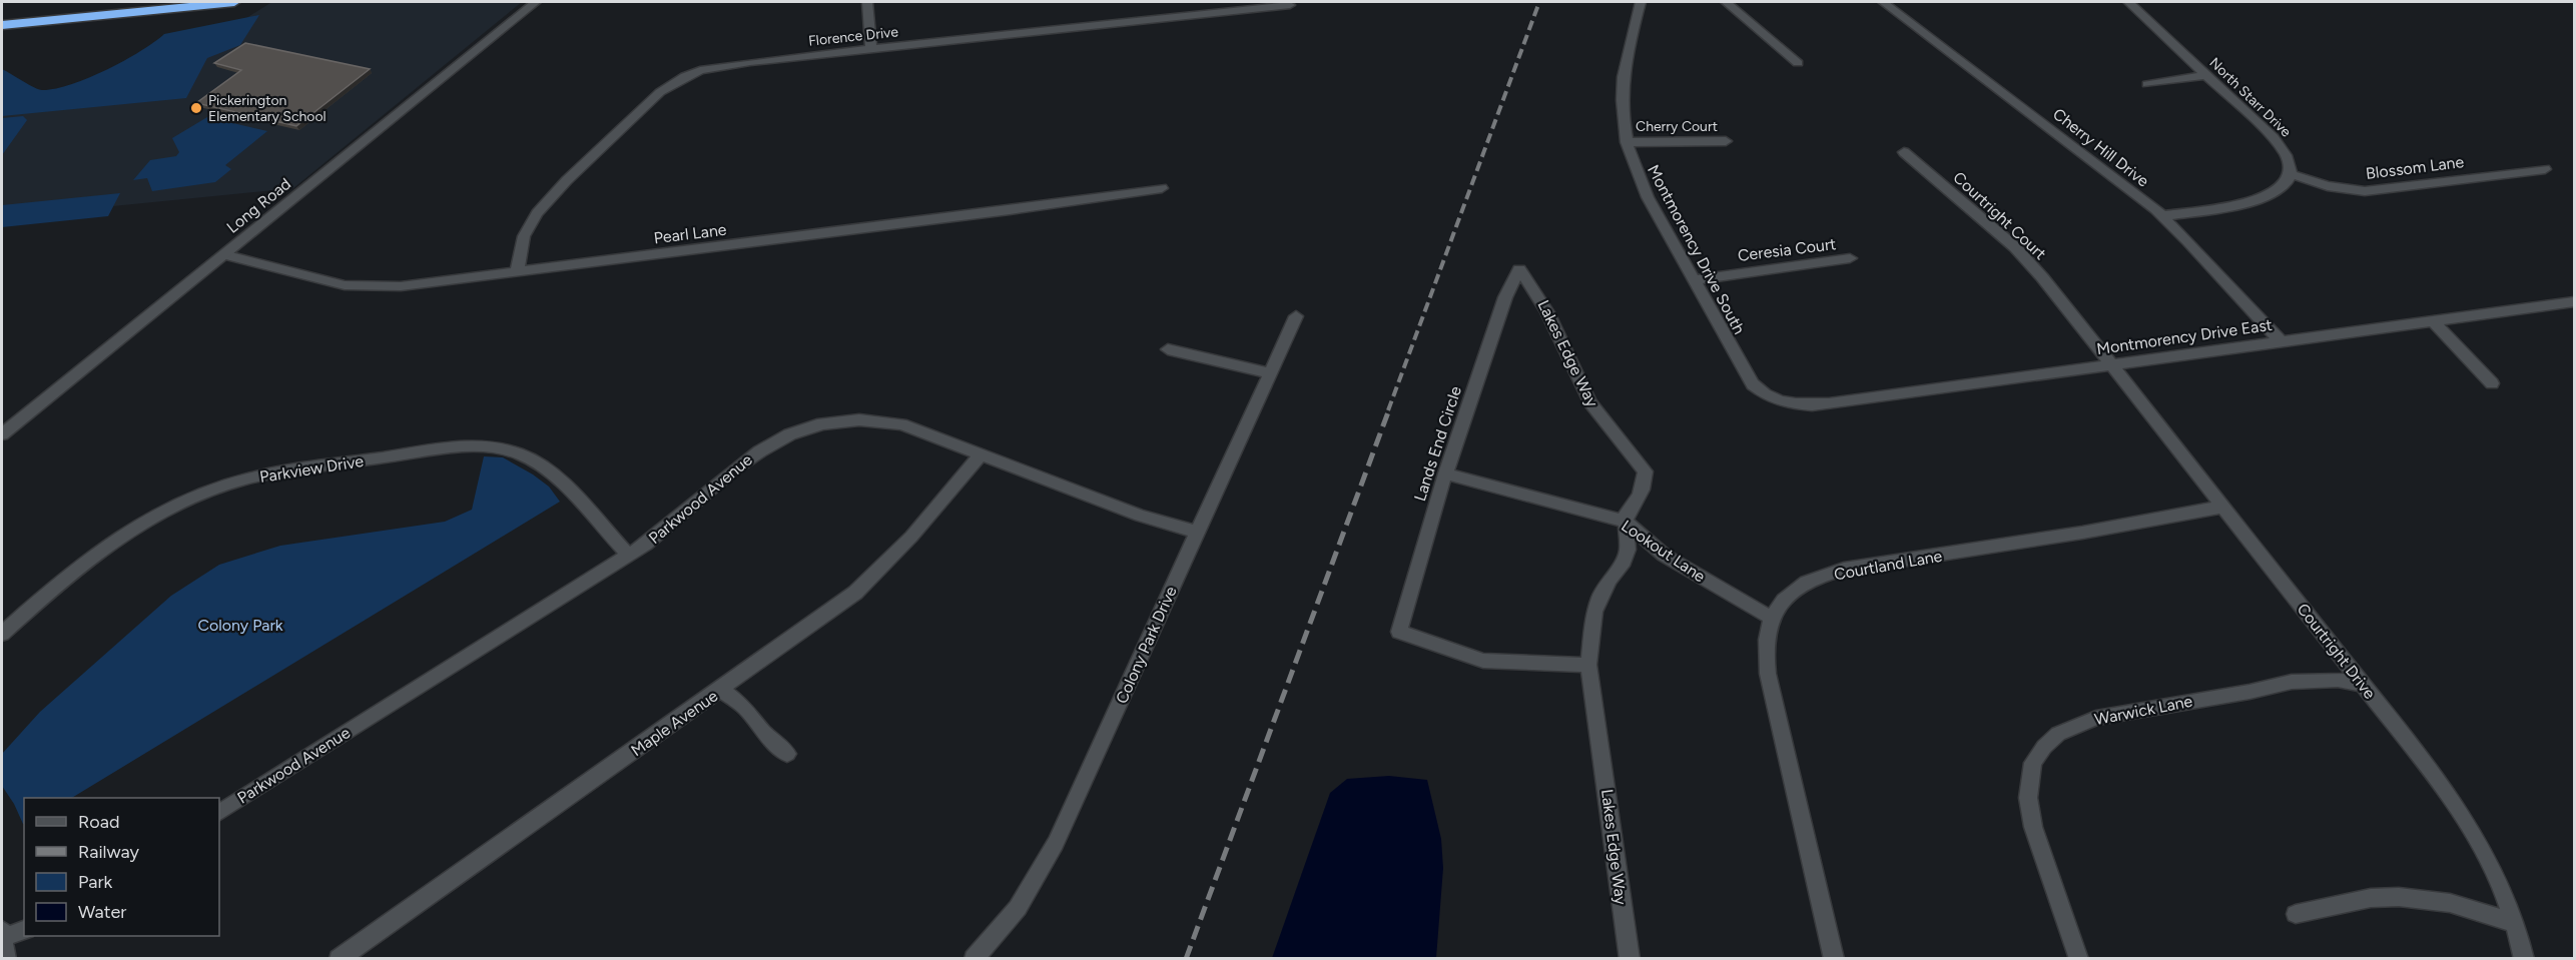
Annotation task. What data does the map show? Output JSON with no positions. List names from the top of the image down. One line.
{"streets":{"street":["Florence Drive","North Starr Drive","Cherry Court","Cherry Hill Drive","Blossom Lane","Long Road","Courtright Court","Pearl Lane","Montmorency Drive South","Ceresia Court","Montmorency Drive East","Lakes Edge Way","Lands End Circle","Parkview Drive","Parkwood Avenue","Lookout Lane","Courtland Lane","Colony Park Drive","Courtright Drive","Warwick Lane","Maple Avenue"]},"crossings":[["Florence Drive","Pearl Lane"],["North Starr Drive","Blossom Lane"],["Cherry Court","Montmorency Drive South"],["Cherry Hill Drive","Montmorency Drive East"],["Long Road","Pearl Lane"],["Courtright Court","Montmorency Drive East"],["Courtright Court","Courtright Drive"],["Montmorency Drive South","Ceresia Court"],["Montmorency Drive South","Montmorency Drive East"],["Montmorency Drive East","Courtright Drive"],["Lakes Edge Way","Lands End Circle"],["Lakes Edge Way","Lookout Lane"],["Lands End Circle","Lookout Lane"],["Parkview Drive","Parkwood Avenue"],["Parkwood Avenue","Colony Park Drive"],["Parkwood Avenue","Maple Avenue"],["Lookout Lane","Courtland Lane"],["Courtland Lane","Courtright Drive"],["Courtright Drive","Warwick Lane"]],"parks":["Colony Park"],"places":["Pickerington Elementary School"],"legend":["Road","Railway","Park","Water"]}
